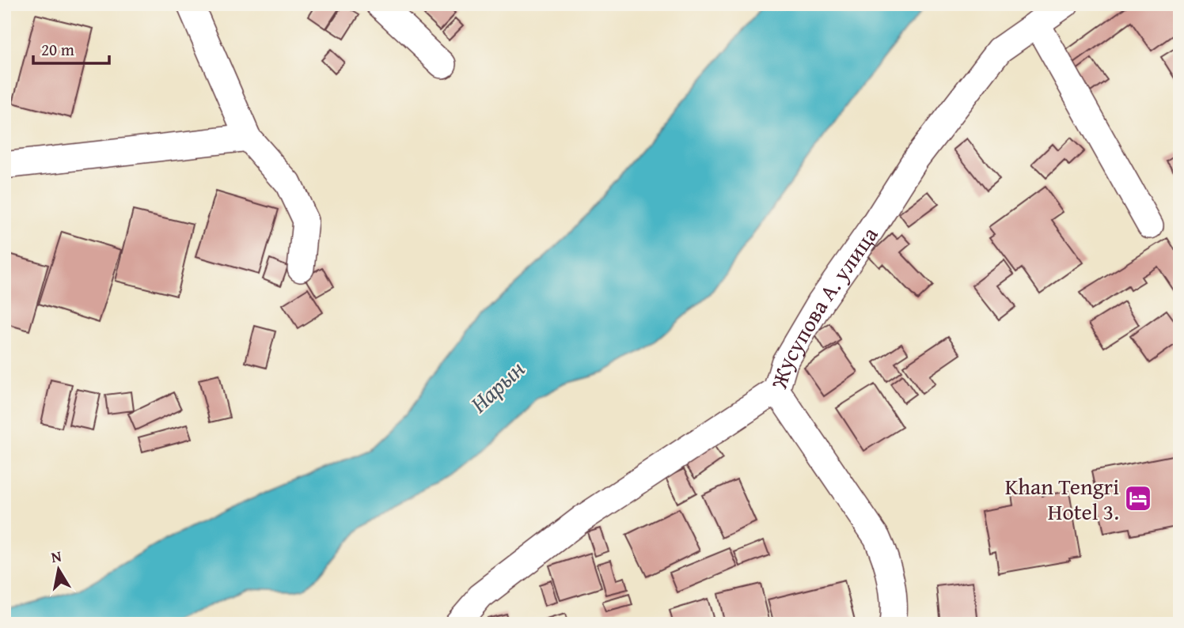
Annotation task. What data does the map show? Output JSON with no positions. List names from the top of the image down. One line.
{"streets":{"street":["Жусупова А. улица"]},"water":["Нарын"],"places":{"hotel":["Khan Tengri Hotel 3."]},"scale_bar":"20 m","north":"top"}
